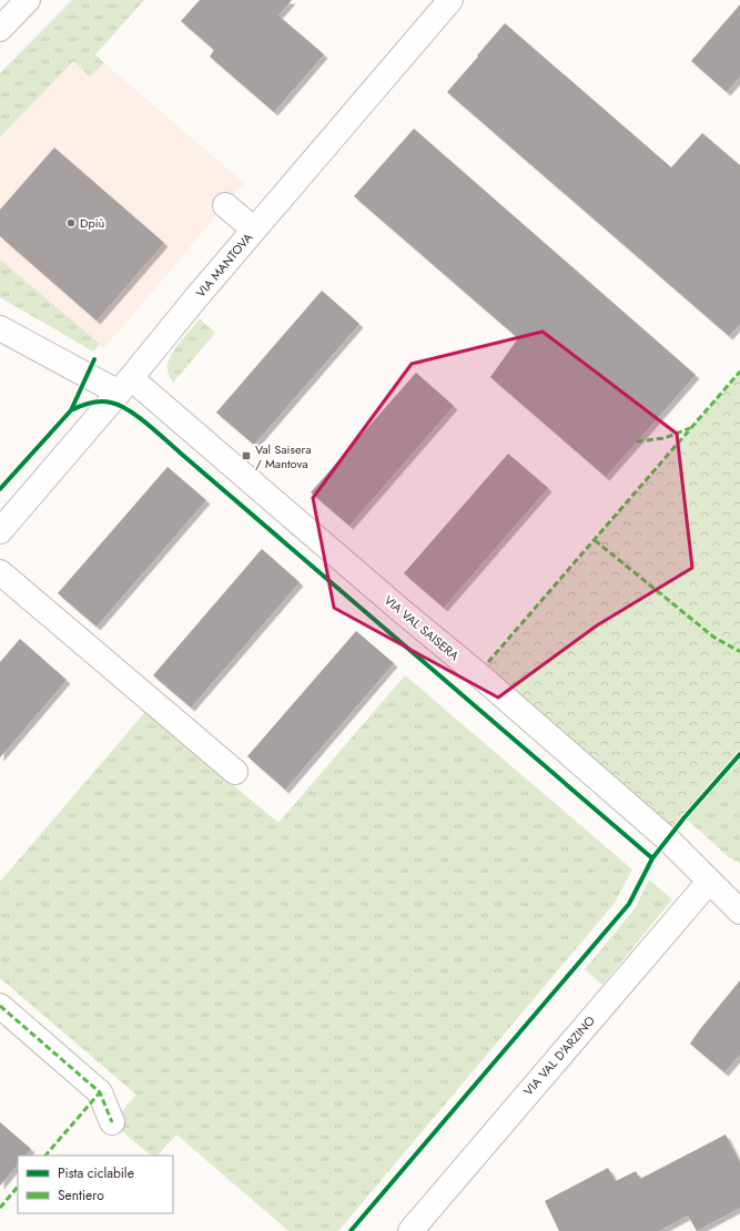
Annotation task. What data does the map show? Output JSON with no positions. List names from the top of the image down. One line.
{"streets":{"street":["VIA MANTOVA","VIA VAL SAISERA","VIA VAL D'ARZINO"]},"crossings":[["VIA MANTOVA","VIA VAL SAISERA"],["VIA VAL SAISERA","VIA VAL D'ARZINO"]],"places":{"other":["Dpiù"],"transit":["Val Saisera / Mantova"]},"legend":["Pista ciclabile","Sentiero"]}
